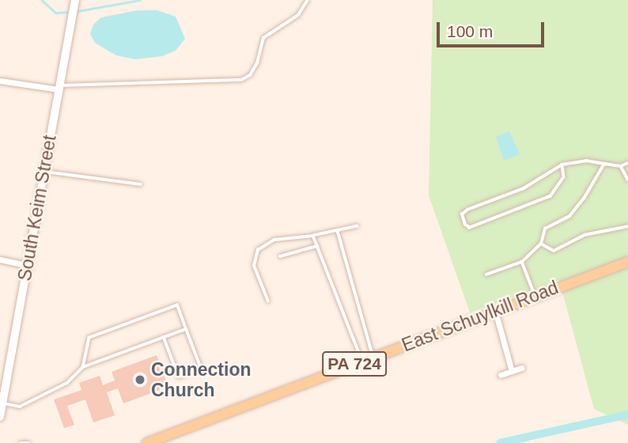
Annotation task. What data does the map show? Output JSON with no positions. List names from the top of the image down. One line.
{"streets":{"main road":["East Schuylkill Road","PA 724"],"street":["South Keim Street"]},"places":["Connection Church"],"scale_bar":"100 m"}
